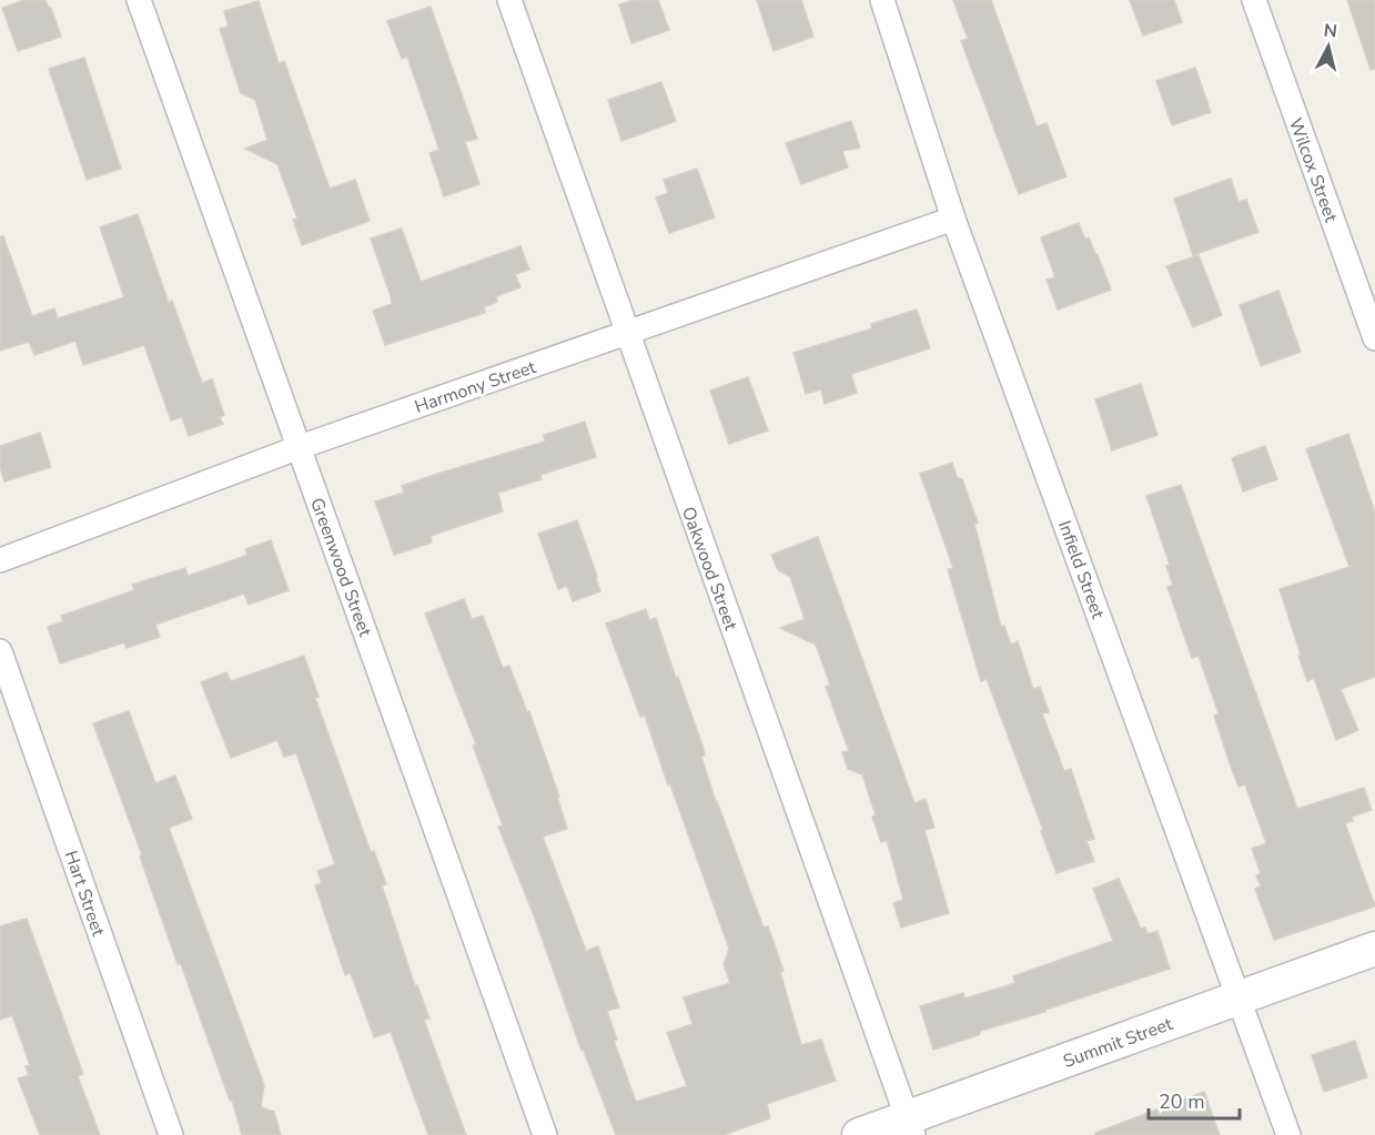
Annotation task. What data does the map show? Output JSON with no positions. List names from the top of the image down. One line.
{"streets":{"main road":["Summit Street"],"street":["Wilcox Street","Harmony Street","Greenwood Street","Oakwood Street","Infield Street","Hart Street"]},"crossings":[["Harmony Street","Greenwood Street"],["Harmony Street","Oakwood Street"],["Harmony Street","Infield Street"],["Oakwood Street","Summit Street"],["Infield Street","Summit Street"]],"scale_bar":"20 m","north":"top"}
